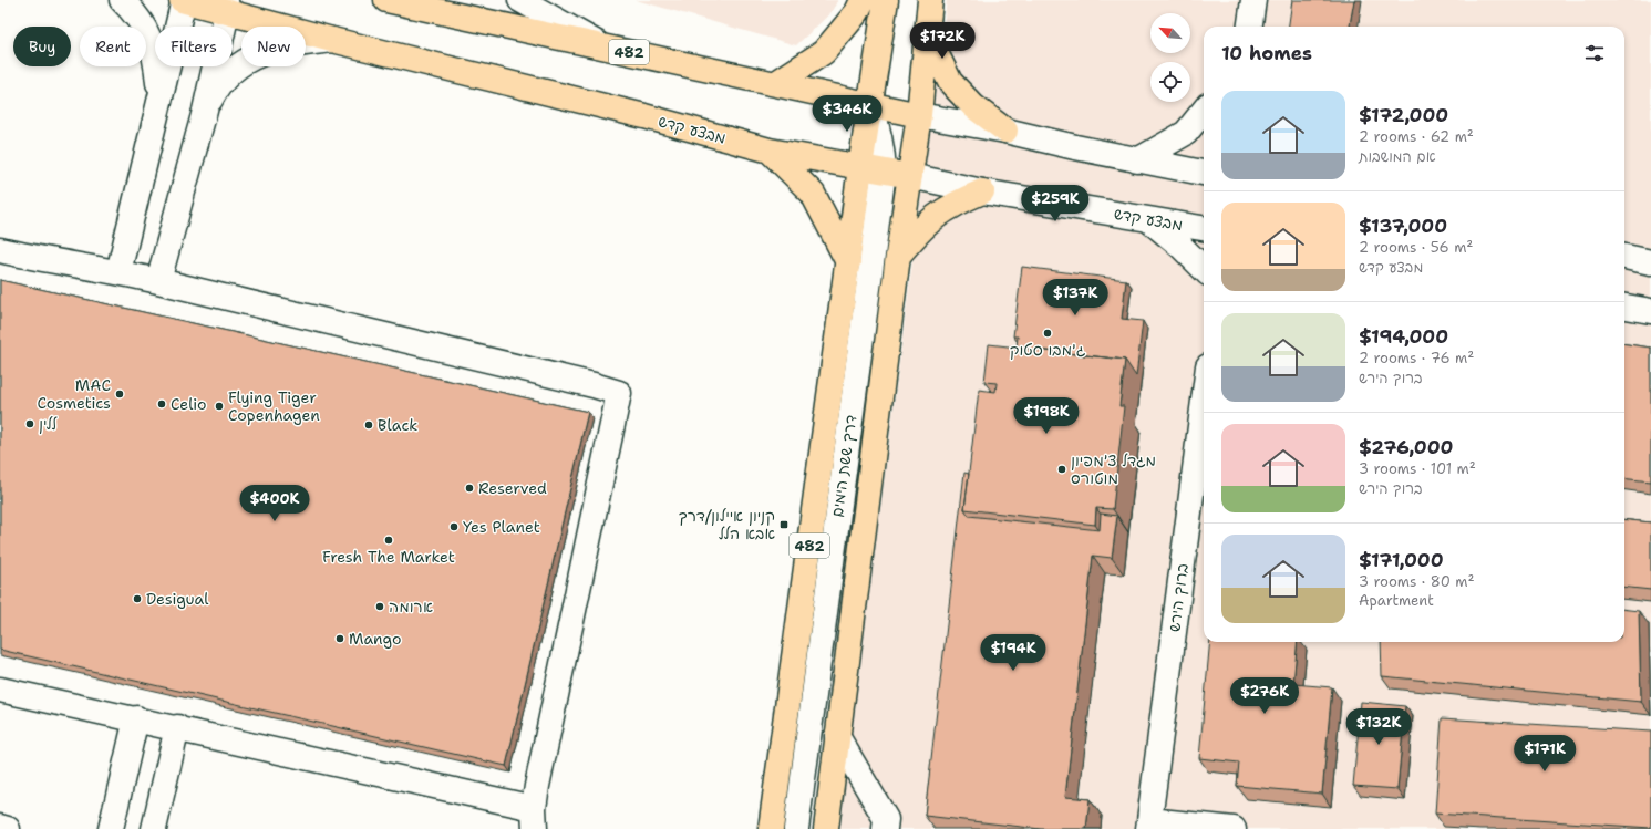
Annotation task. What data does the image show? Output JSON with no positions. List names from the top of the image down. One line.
{"streets":{"main road":["482","מבצע קדש","דרך ששת הימים"],"street":["ברוך הירש"]},"crossings":[["482","דרך ששת הימים"],["מבצע קדש","דרך ששת הימים"]],"places":{"other":["ג'מבו סטוק","MAC Cosmetics","Celio","Flying Tiger Copenhagen","ללין","Black","מגדל צ'מפיון מוטורס","Reserved","Yes Planet","Fresh The Market","Desigual","ארומה","Mango"],"transit":["קניון איילון/דרך אבא הלל"]},"north":"top left","page":{"price":["$172K","$346K","$259K","$137K","$198K","$400K","$194K","$276K","$132K","$171K"],"chip":["Buy","Rent","Filters","New"],"heading":"10 homes","list":[{"name":"$172,000","note":"2 rooms · 62 m² · אם המושבות"},{"name":"$137,000","note":"2 rooms · 56 m² · מבצע קדש"},{"name":"$194,000","note":"2 rooms · 76 m² · ברוך הירש"},{"name":"$276,000","note":"3 rooms · 101 m² · ברוך הירש"},{"name":"$171,000","note":"3 rooms · 80 m² · Apartment"}]}}
